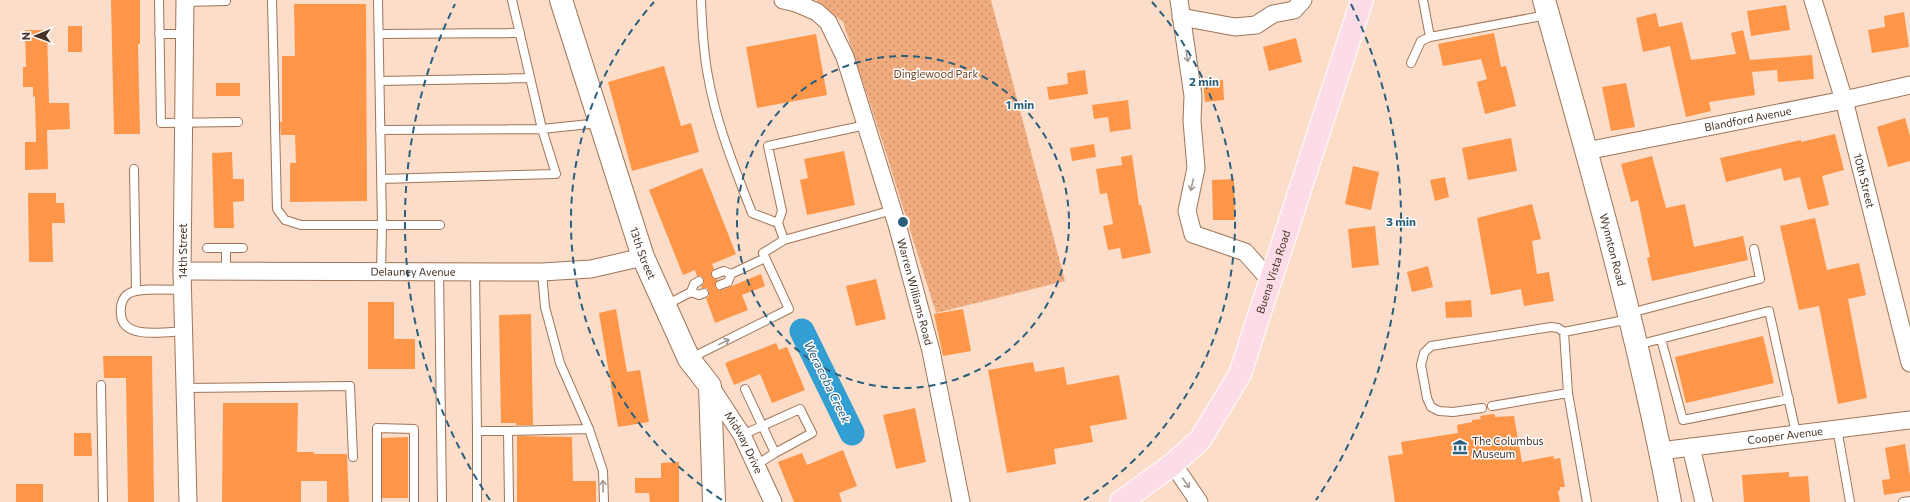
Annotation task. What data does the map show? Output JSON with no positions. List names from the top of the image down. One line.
{"streets":{"main road":["Wynnton Road","13th Street","Buena Vista Road"],"street":["Blandford Avenue","10th Street","14th Street","Delauney Avenue","Warren Williams Road","Cooper Avenue","Midway Drive"]},"crossings":[["Blandford Avenue","10th Street"],["Blandford Avenue","Wynnton Road"],["Wynnton Road","Cooper Avenue"],["14th Street","Delauney Avenue"],["13th Street","Delauney Avenue"],["13th Street","Midway Drive"]],"water":["Weracoba Creek"],"parks":["Dinglewood Park"],"places":{"museum":["The Columbus Museum"]},"north":"left","rings":["2 min","1 min","3 min"]}
